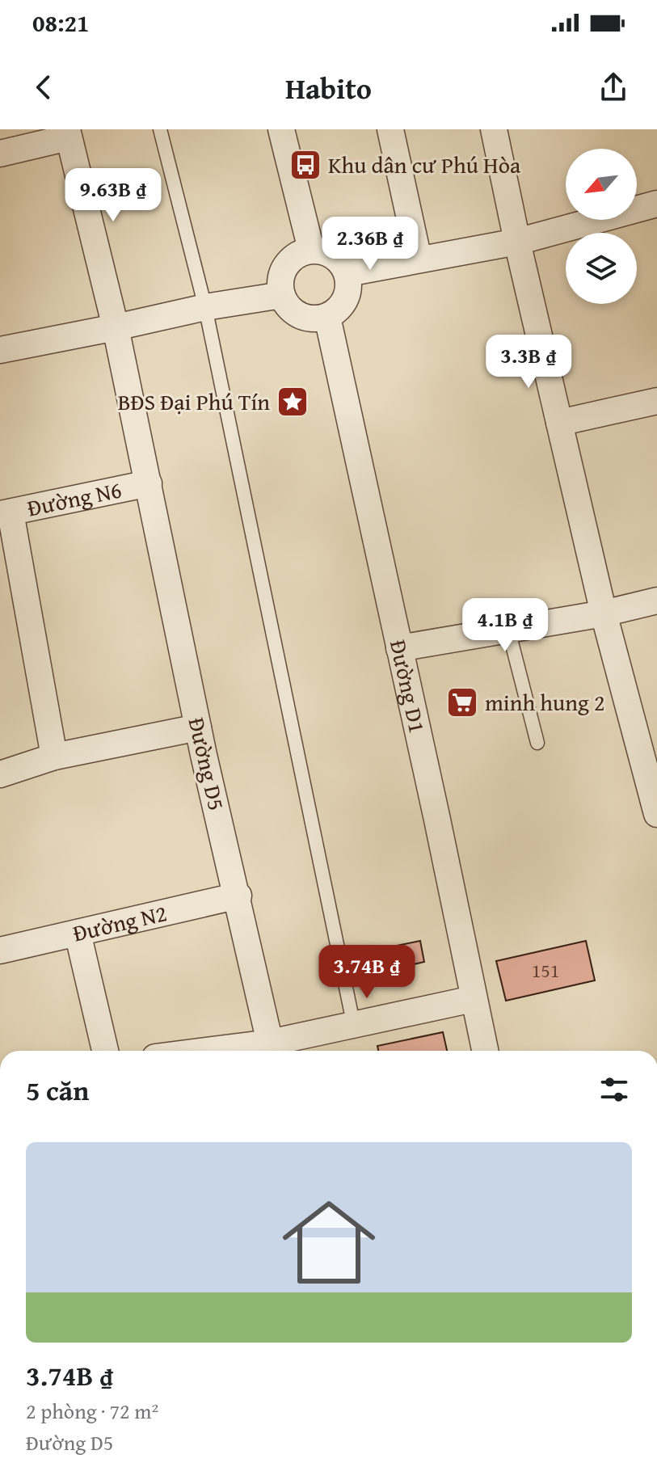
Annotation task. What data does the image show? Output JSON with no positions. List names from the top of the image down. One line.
{"streets":{"street":["Đường N6","Đường D1","Đường D5","Đường N2"]},"crossings":[["Đường N6","Đường D5"],["Đường D5","Đường N2"]],"places":{"bus stop":["Khu dân cư Phú Hòa"],"place":["BĐS Đại Phú Tín"],"supermarket":["minh hung 2"]},"house_numbers":["151"],"north":"bottom left","page":{"status":"08:21","header":"Habito","price":["9.63B ₫","2.36B ₫","3.3B ₫","4.1B ₫","3.74B ₫"],"heading":"5 căn","list":[{"name":"3.74B ₫","note":"2 phòng · 72 m² · Đường D5"}]}}
